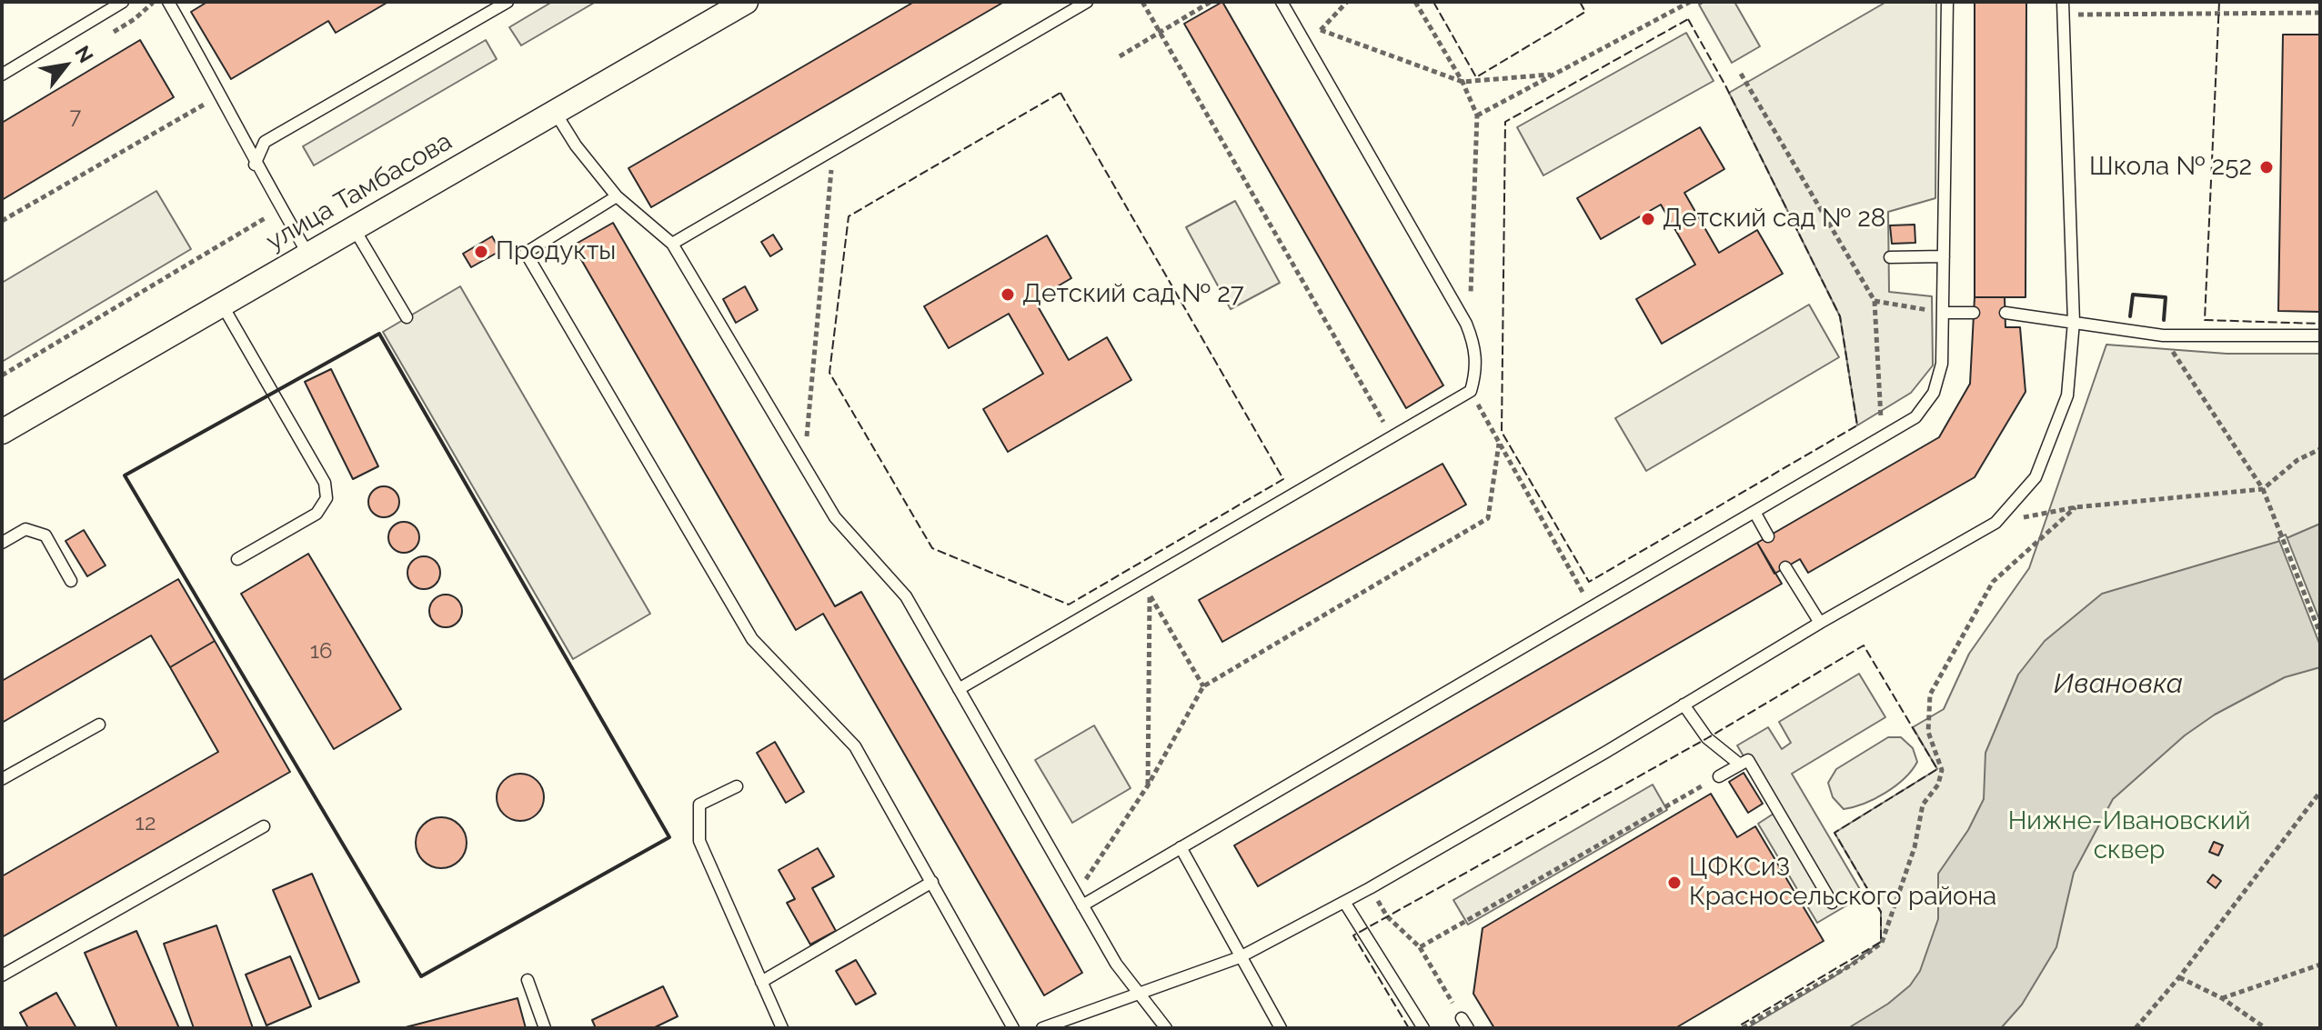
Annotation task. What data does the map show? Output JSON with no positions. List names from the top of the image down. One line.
{"streets":{"street":["улица Тамбасова"]},"water":["Ивановка"],"parks":["Нижне-Ивановский сквер"],"places":["Школа № 252","Детский сад № 28","Продукты","Детский сад № 27","ЦФКСиЗ Красносельского района"],"house_numbers":["7","16","12"],"north":"top right"}
